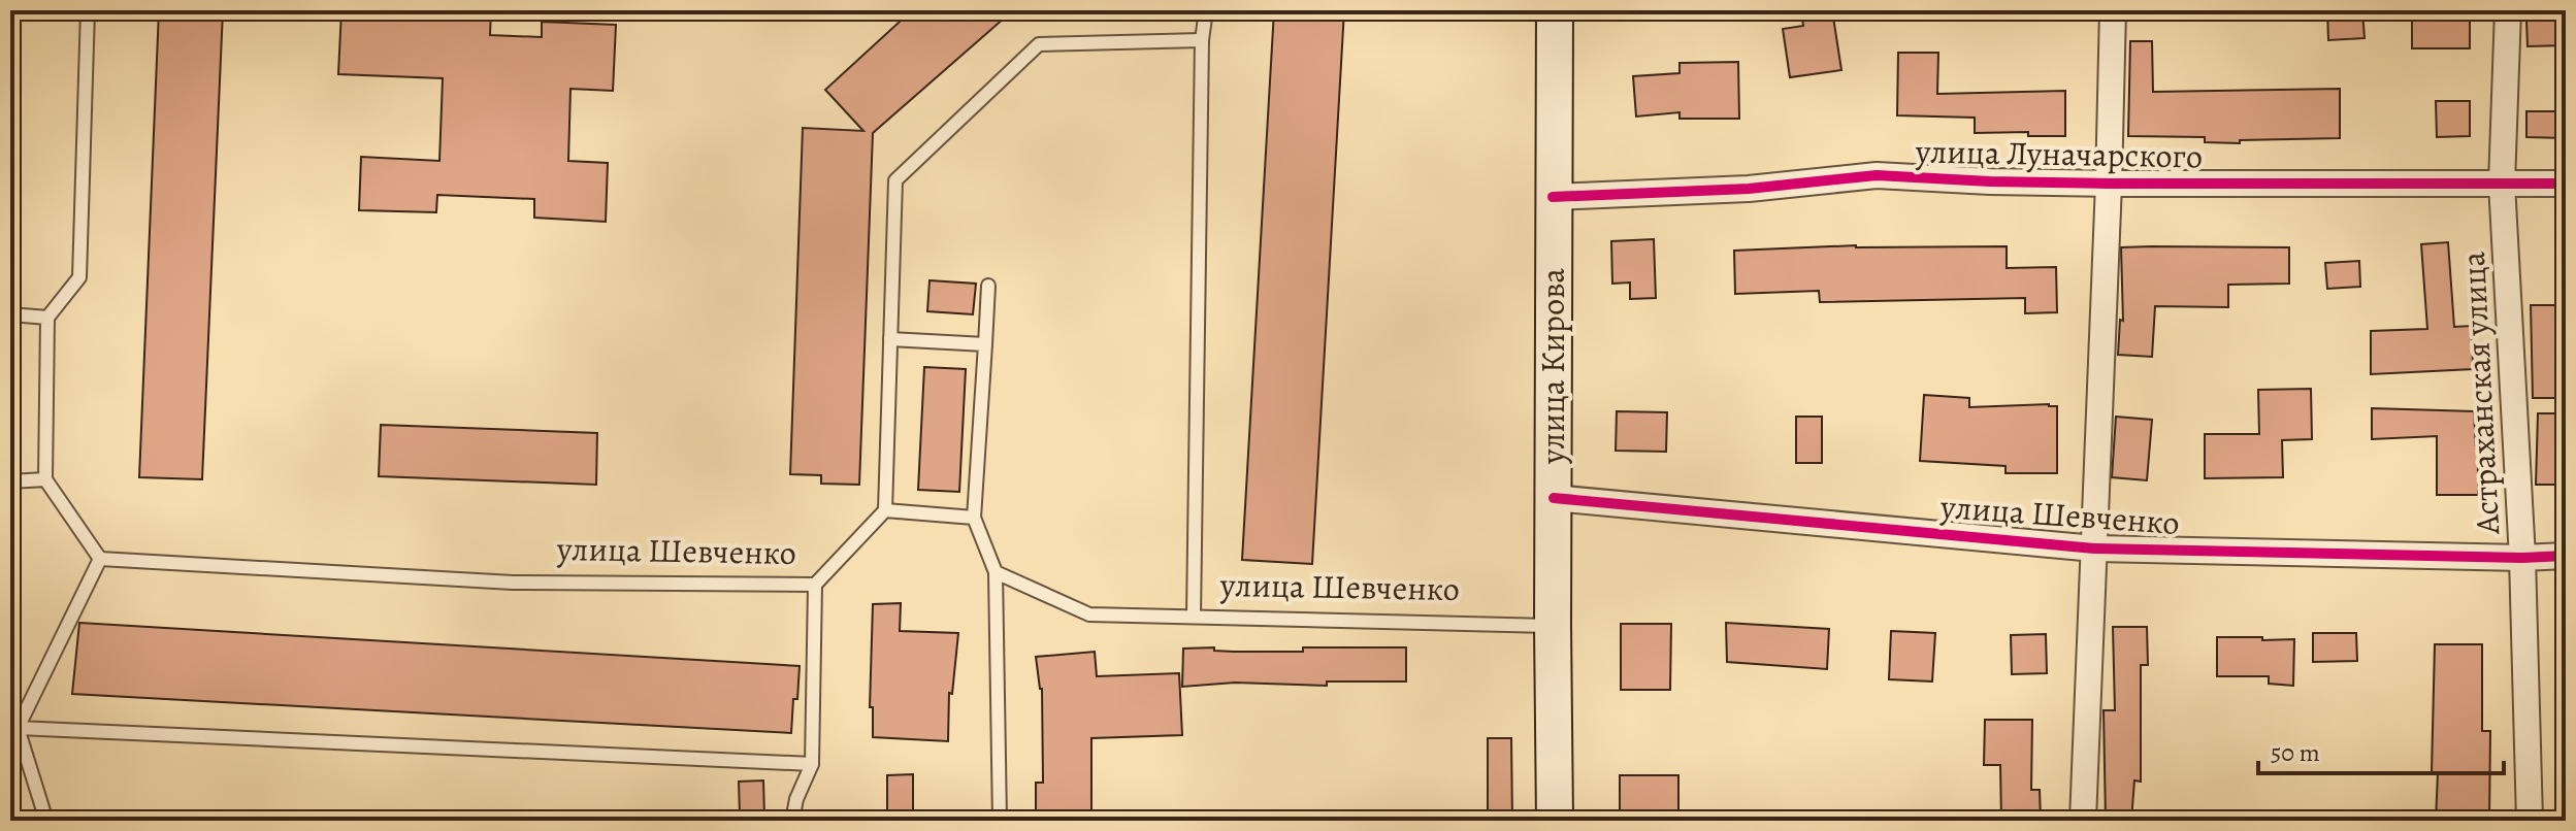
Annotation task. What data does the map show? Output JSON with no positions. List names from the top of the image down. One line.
{"streets":{"main road":["улица Кирова"],"street":["улица Луначарского","Астраханская улица","улица Шевченко"]},"crossings":[["улица Луначарского","улица Кирова"],["улица Луначарского","Астраханская улица"],["улица Кирова","улица Шевченко"],["Астраханская улица","улица Шевченко"]],"scale_bar":"50 m"}
